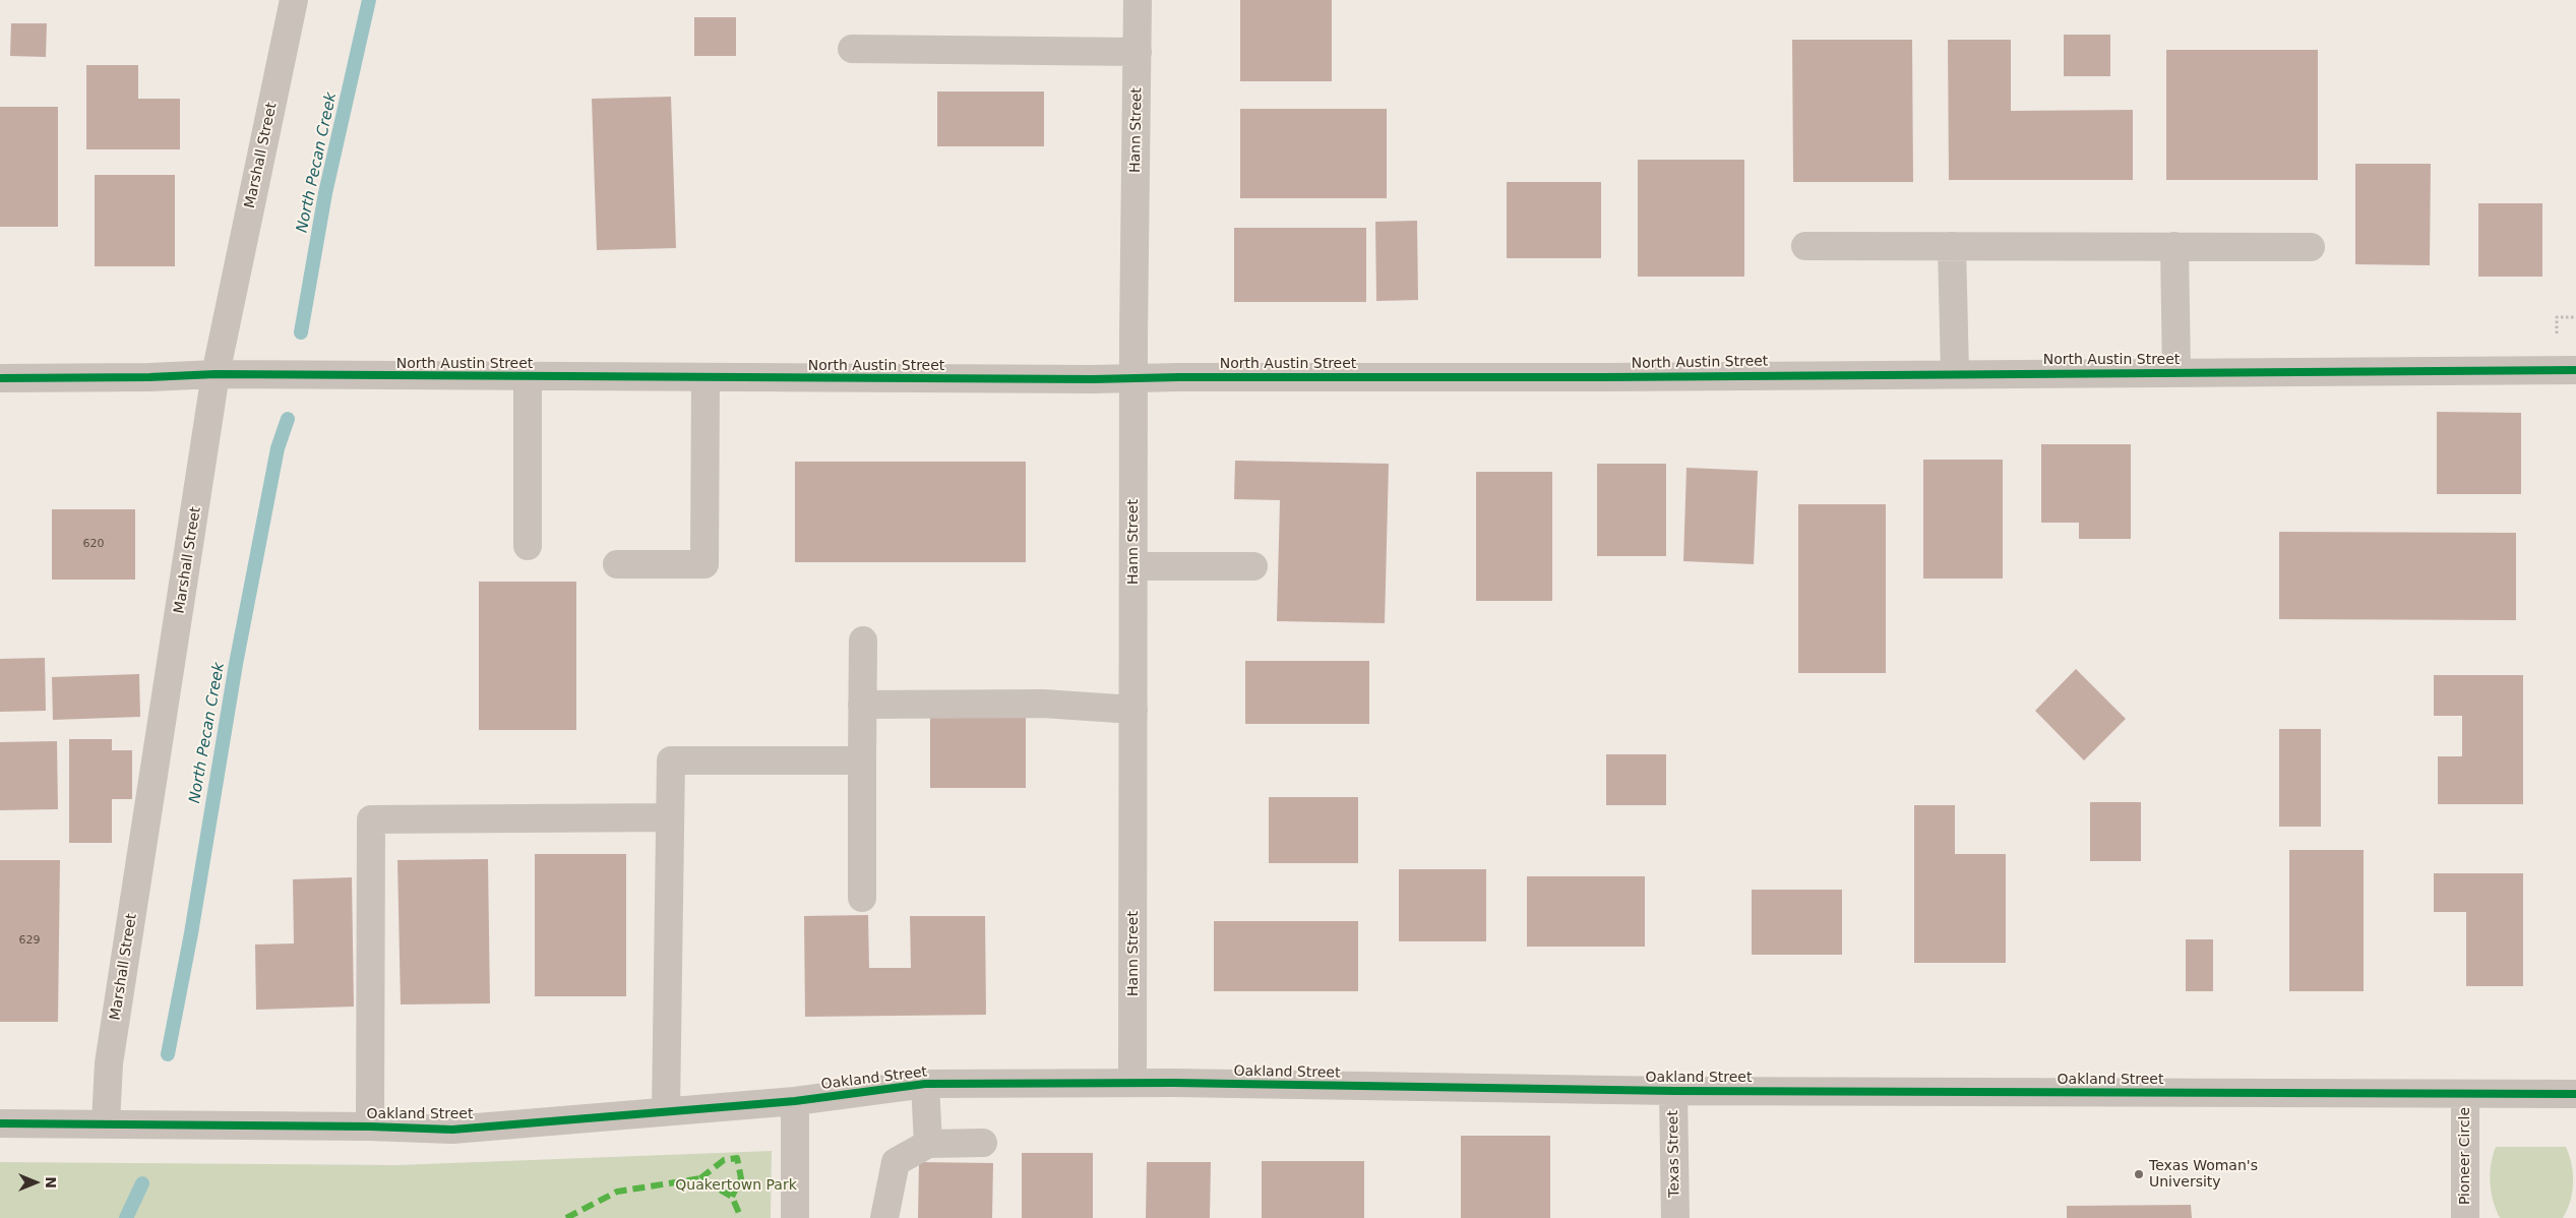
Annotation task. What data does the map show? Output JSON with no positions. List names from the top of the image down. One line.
{"streets":{"street":["Hann Street","Marshall Street","North Austin Street","Oakland Street","Texas Street","Pioneer Circle"]},"crossings":[["Hann Street","North Austin Street"],["Hann Street","Oakland Street"],["Marshall Street","North Austin Street"],["Marshall Street","Oakland Street"],["Oakland Street","Texas Street"],["Oakland Street","Pioneer Circle"]],"water":["North Pecan Creek"],"parks":["Quakertown Park"],"places":["Texas Woman's University"],"house_numbers":["620","629"],"north":"right"}
